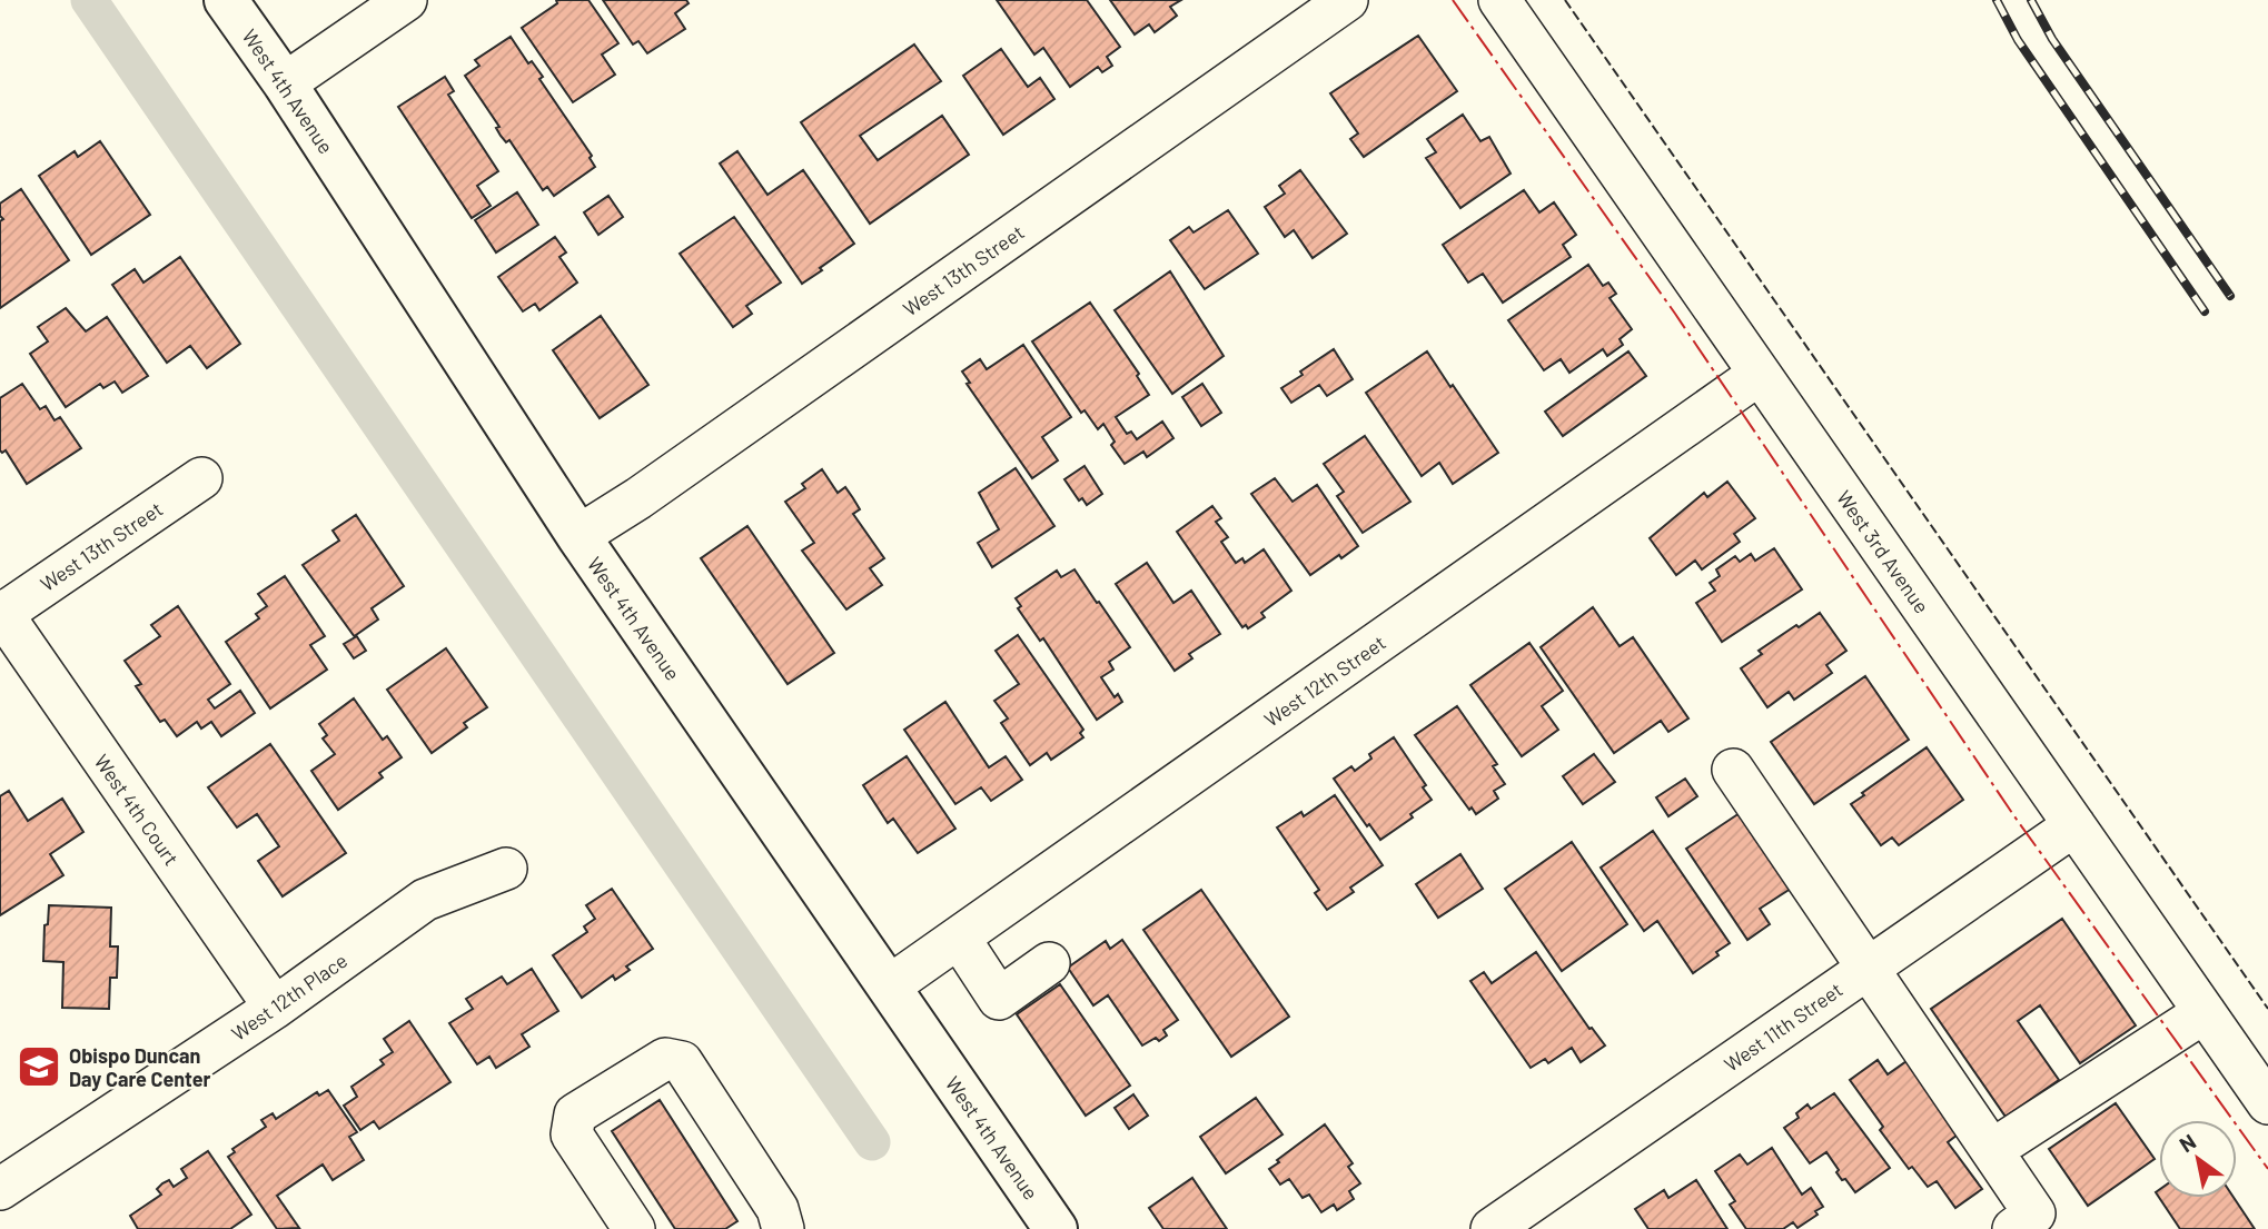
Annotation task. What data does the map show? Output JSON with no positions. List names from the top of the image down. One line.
{"streets":{"main road":["West 4th Avenue"],"street":["West 13th Street","West 3rd Avenue","West 12th Street","West 4th Court","West 12th Place","West 11th Street"]},"crossings":[["West 4th Avenue","West 13th Street"],["West 4th Avenue","West 12th Street"],["West 13th Street","West 4th Court"],["West 3rd Avenue","West 12th Street"],["West 3rd Avenue","West 11th Street"],["West 4th Court","West 12th Place"]],"places":{"school or university":["Obispo Duncan Day Care Center"]},"north":"top left"}
